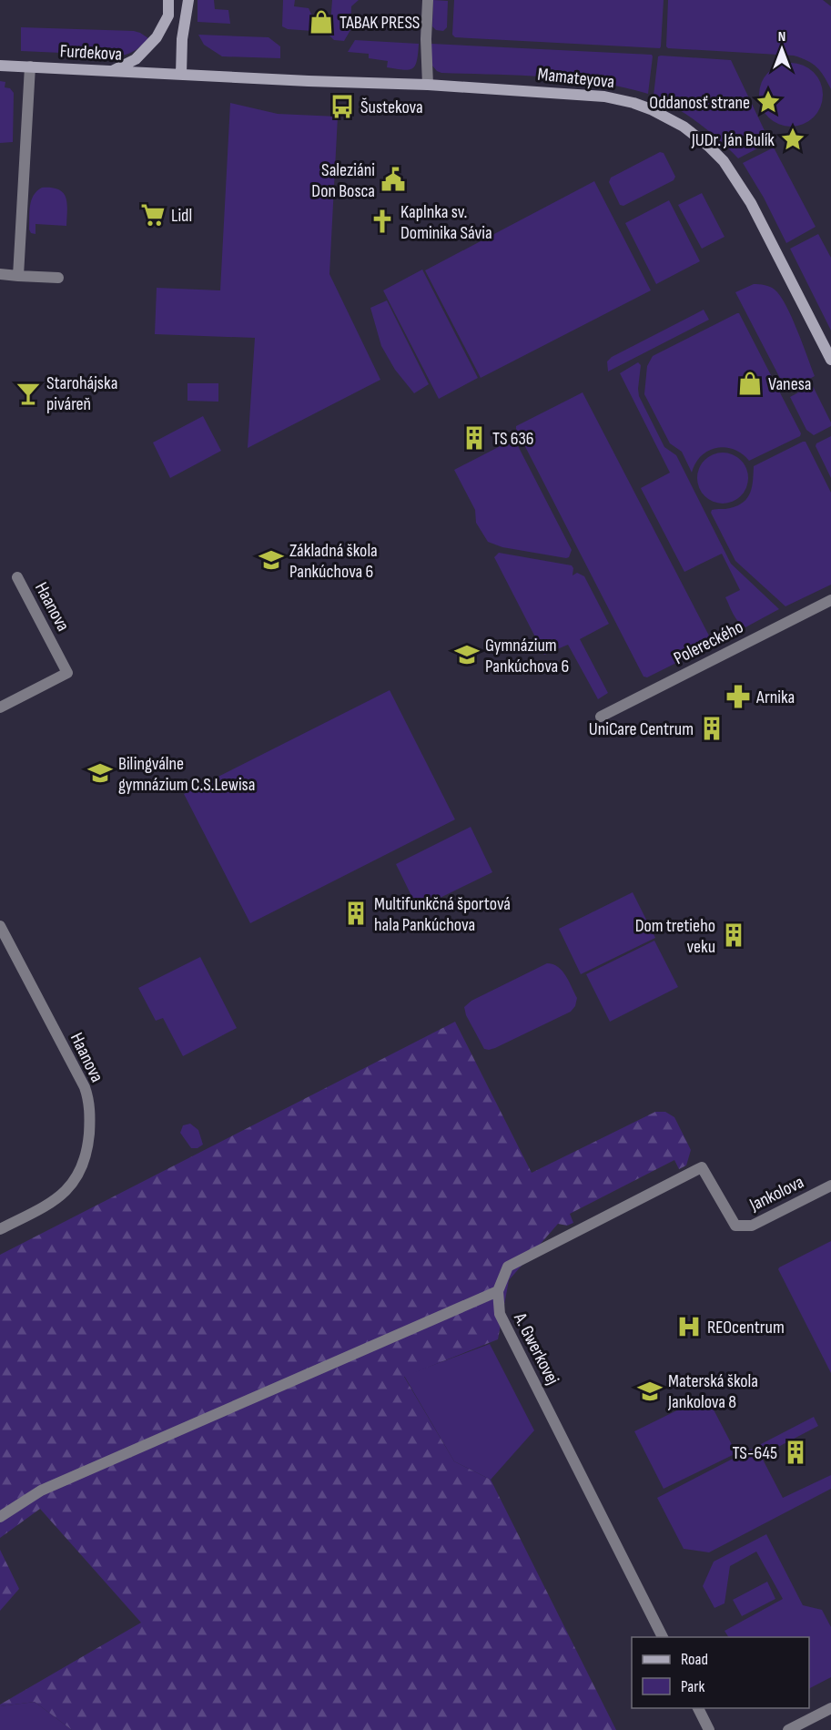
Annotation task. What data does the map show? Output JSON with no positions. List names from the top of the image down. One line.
{"streets":{"street":["Furdekova","Mamateyova","Haanova","Polereckého","Jankolova","A. Gwerkovej"]},"crossings":[["Furdekova","Mamateyova"],["Jankolova","A. Gwerkovej"]],"places":{"shop":["TABAK PRESS","Vanesa"],"place":["Oddanosť strane","JUDr. Ján Bulík"],"bus stop":["Šustekova"],"public building":["Saleziáni Don Bosca"],"supermarket":["Lidl"],"church":["Kaplnka sv. Dominika Sávia"],"bar":["Starohájska piváreň"],"building":["TS 636","UniCare Centrum","Multifunkčná športová hala Pankúchova","Dom tretieho veku","TS-645"],"school or university":["Základná škola Pankúchova 6","Gymnázium Pankúchova 6","Bilingválne gymnázium C.S.Lewisa","Materská škola Jankolova 8"],"pharmacy":["Arnika"],"hospital":["REOcentrum"]},"legend":["Road","Park"],"north":"top"}
